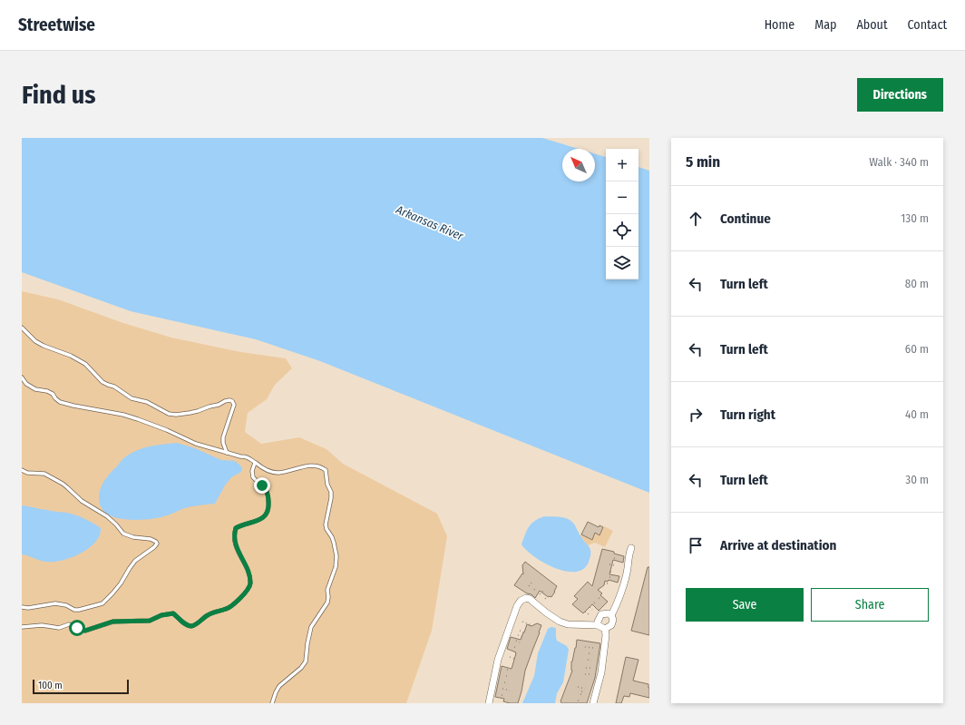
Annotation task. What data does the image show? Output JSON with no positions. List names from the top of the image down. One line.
{"water":["Arkansas River"],"scale_bar":"100 m","north":"top left","page":{"header":"Streetwise","nav":["Home","Map","About","Contact"],"buttons":["Directions",["Save","Share"]],"title":"Find us","heading":["5 min","Walk · 340 m"],"map_buttons":["+","−"],"list":[["Continue","130 m"],["Turn left","80 m"],["Turn left","60 m"],["Turn right","40 m"],["Turn left","30 m"],"Arrive at destination"],"scale":"100 m"}}
